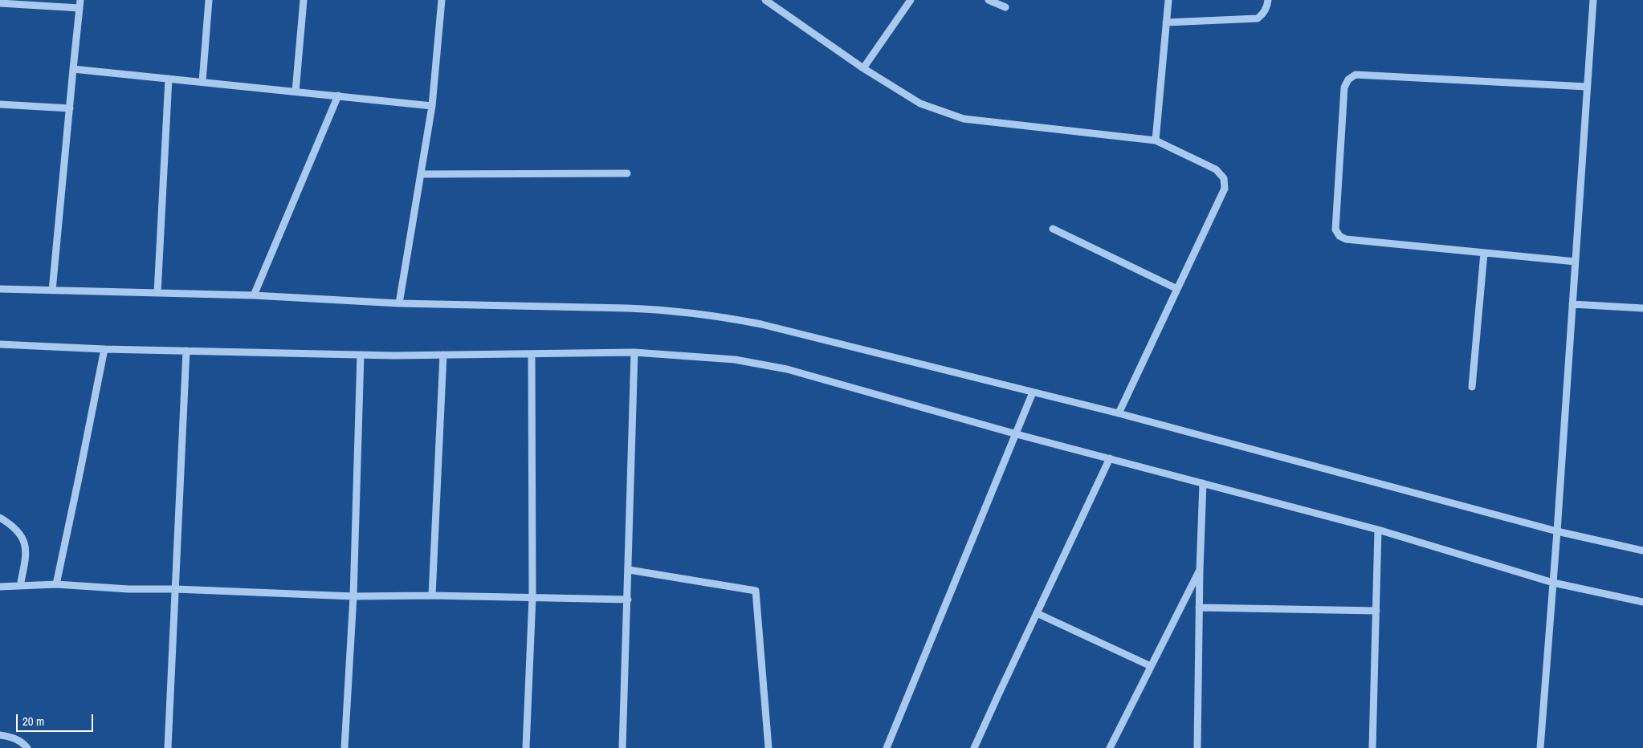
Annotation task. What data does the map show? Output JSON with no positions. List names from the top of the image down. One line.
{"scale_bar":"20 m"}
